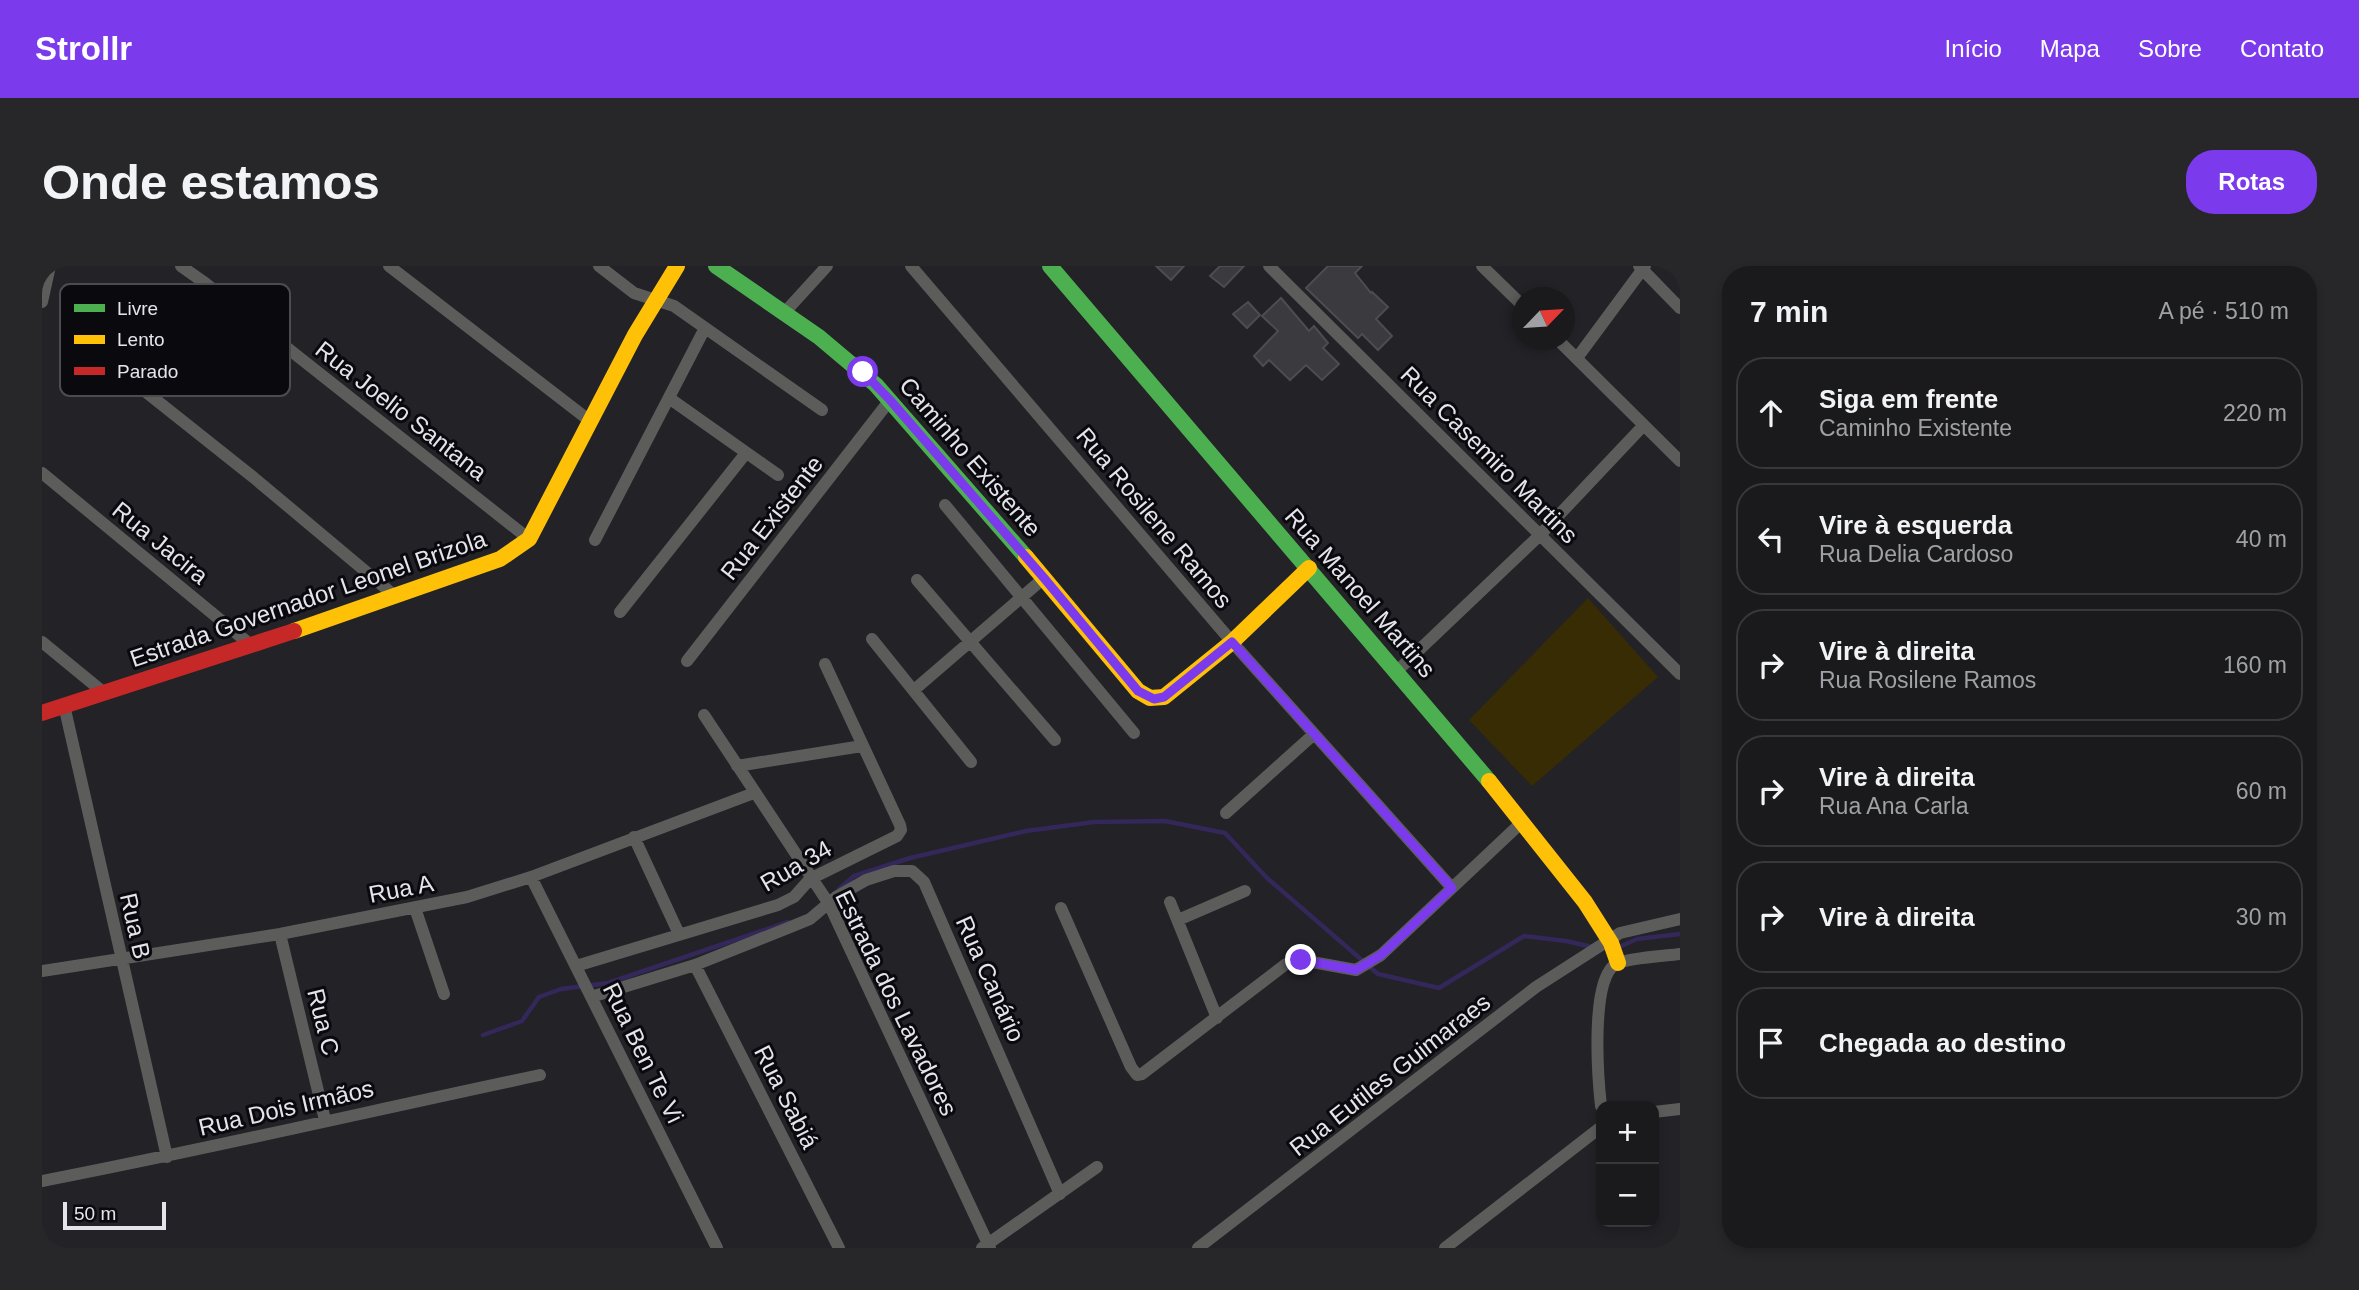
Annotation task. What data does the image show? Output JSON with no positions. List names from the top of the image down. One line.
{"streets":{"street":["Rua Joelio Santana","Rua Casemiro Martins","Caminho Existente","Rua Existente","Rua Rosilene Ramos","Rua Jacira","Rua Manoel Martins","Estrada Governador Leonel Brizola","Rua 34","Rua A","Rua B","Rua Canário","Estrada dos Lavadores","Rua C","Rua Ben Te Vi","Rua Eutiles Guimaraes","Rua Sabiá","Rua Dois Irmãos"]},"crossings":[["Rua Joelio Santana","Estrada Governador Leonel Brizola"],["Caminho Existente","Rua Existente"],["Caminho Existente","Rua Rosilene Ramos"],["Rua Jacira","Estrada Governador Leonel Brizola"],["Rua Manoel Martins","Rua Eutiles Guimaraes"],["Estrada Governador Leonel Brizola","Rua B"],["Rua 34","Estrada dos Lavadores"],["Rua 34","Rua Ben Te Vi"],["Rua A","Rua B"],["Rua A","Estrada dos Lavadores"],["Rua A","Rua C"],["Rua A","Rua Ben Te Vi"],["Rua B","Rua Dois Irmãos"],["Rua Canário","Estrada dos Lavadores"],["Rua Canário","Rua Sabiá"],["Rua C","Rua Dois Irmãos"]],"legend":["Livre","Lento","Parado"],"scale_bar":"50 m","north":"top right","page":{"header":"Strollr","nav":["Início","Mapa","Sobre","Contato"],"buttons":"Rotas","title":"Onde estamos","heading":["7 min","A pé · 510 m"],"list":[["Siga em frente","Caminho Existente","220 m"],["Vire à esquerda","Rua Delia Cardoso","40 m"],["Vire à direita","Rua Rosilene Ramos","160 m"],["Vire à direita","Rua Ana Carla","60 m"],["Vire à direita","30 m"],"Chegada ao destino"],"map_buttons":["+","−"],"scale":"50 m"}}
